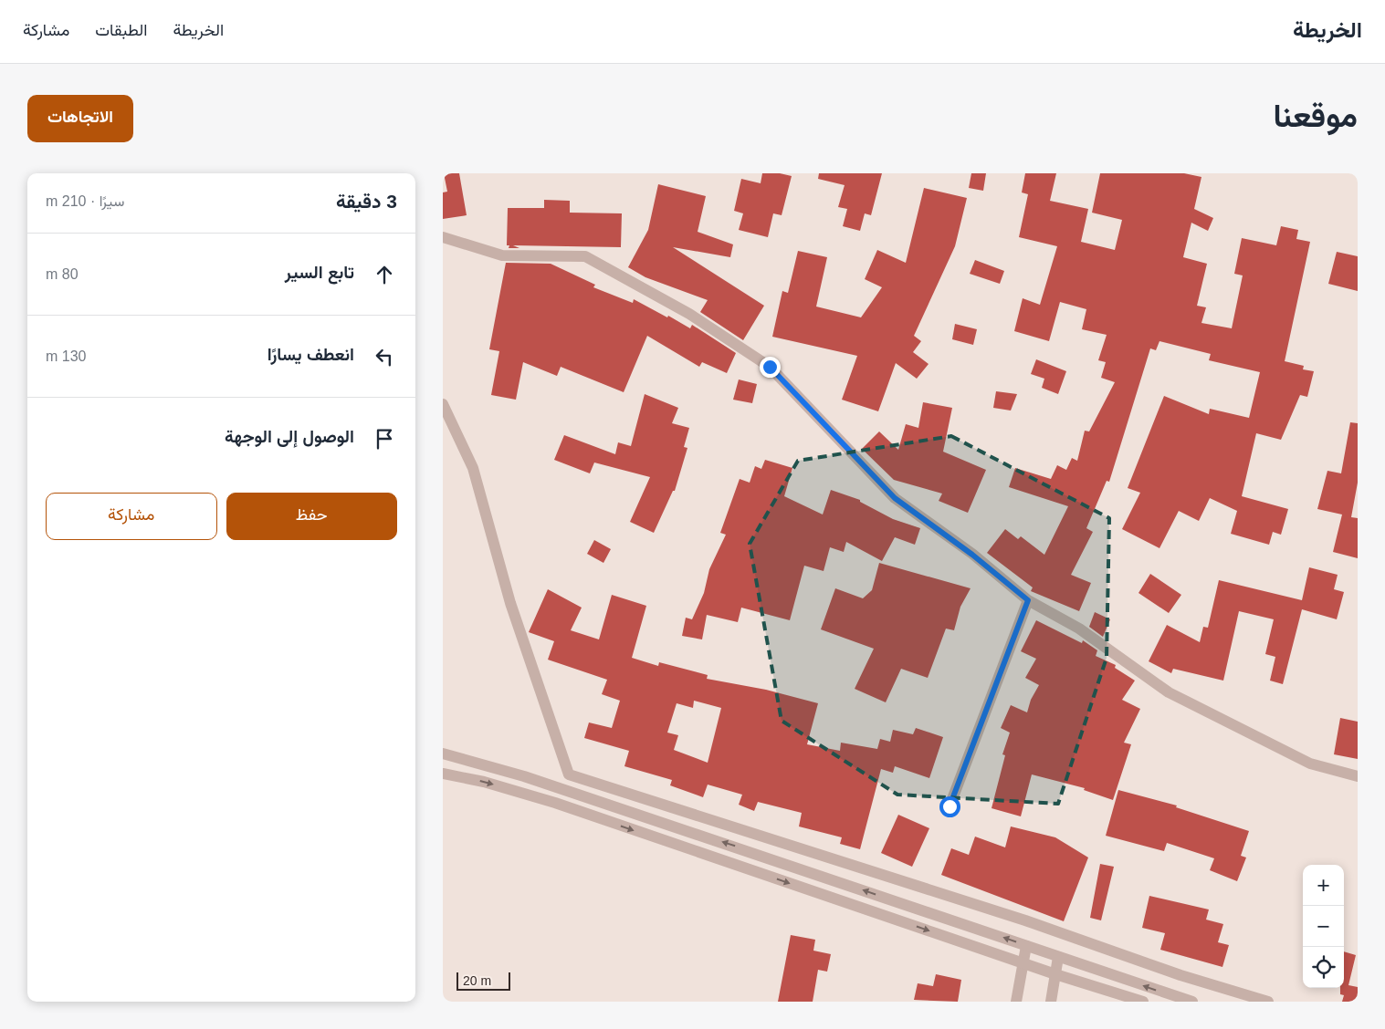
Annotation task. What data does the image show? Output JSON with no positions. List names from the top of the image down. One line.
{"scale_bar":"20 m","page":{"header":"الخريطة","nav":["الخريطة","الطبقات","مشاركة"],"title":"موقعنا","buttons":["الاتجاهات",["حفظ","مشاركة"]],"heading":["3 دقيقة","سيرًا · 210 m"],"list":[["تابع السير","80 m"],["انعطف يسارًا","130 m"],"الوصول إلى الوجهة"],"map_buttons":["+","−"],"scale":"20 m"}}
